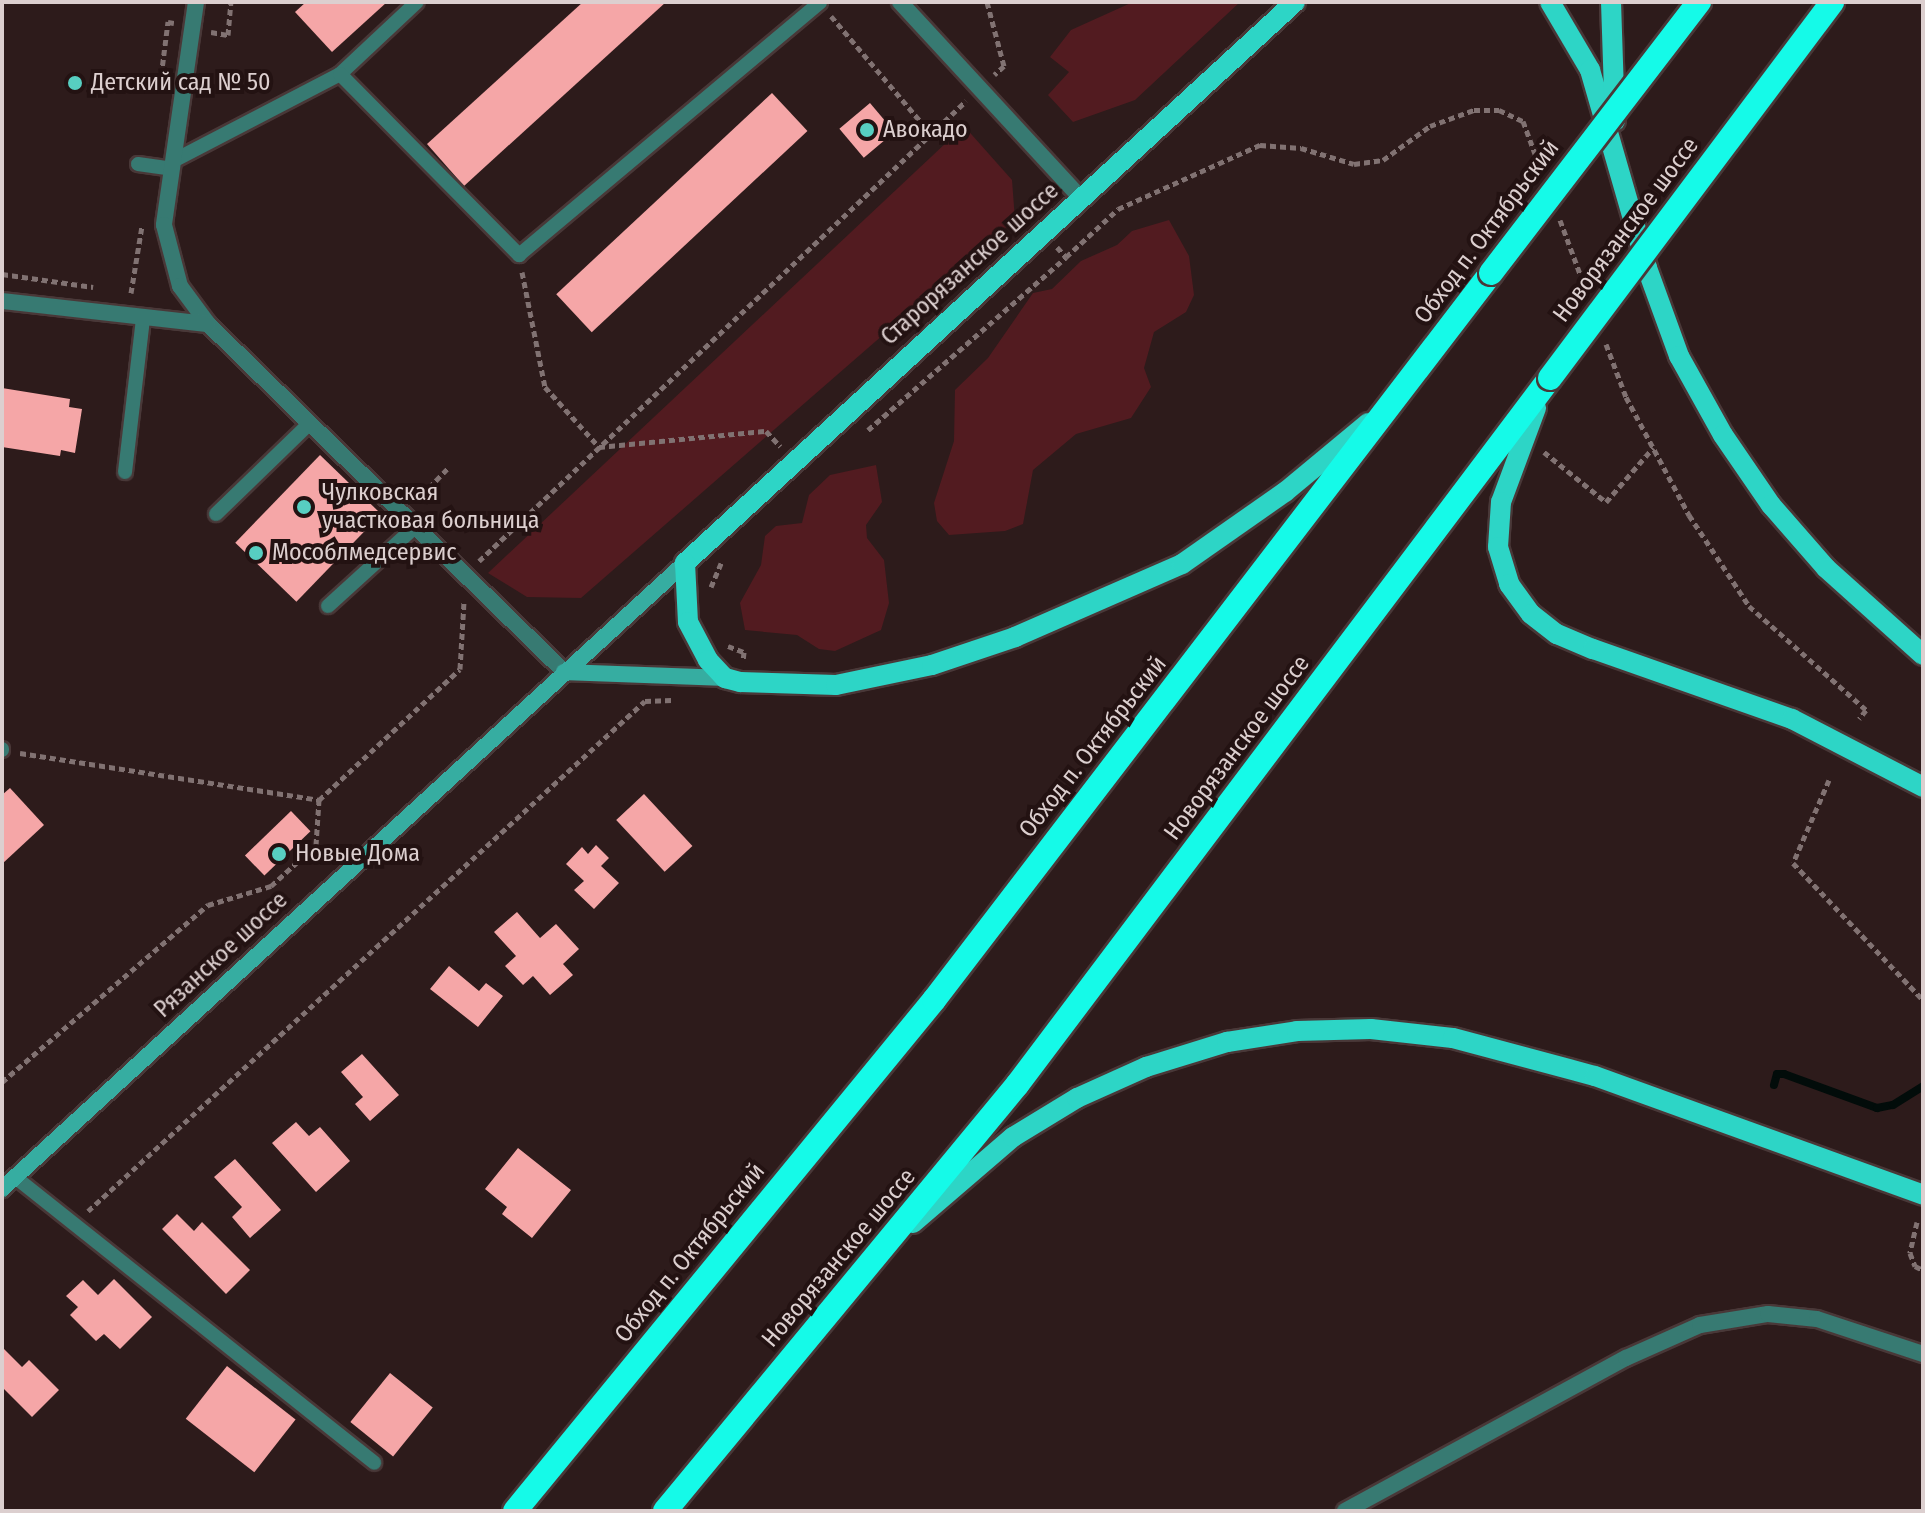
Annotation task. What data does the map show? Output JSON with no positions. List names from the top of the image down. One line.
{"streets":{"highway":["Новорязанское шоссе","Обход п. Октябрьский"],"main road":["Старорязанское шоссе","Рязанское шоссе"]},"crossings":[["Старорязанское шоссе","Рязанское шоссе"]],"places":["Детский сад № 50","Авокадо","Чулковская участковая больница","Мособлмедсервис","Новые Дома"]}
